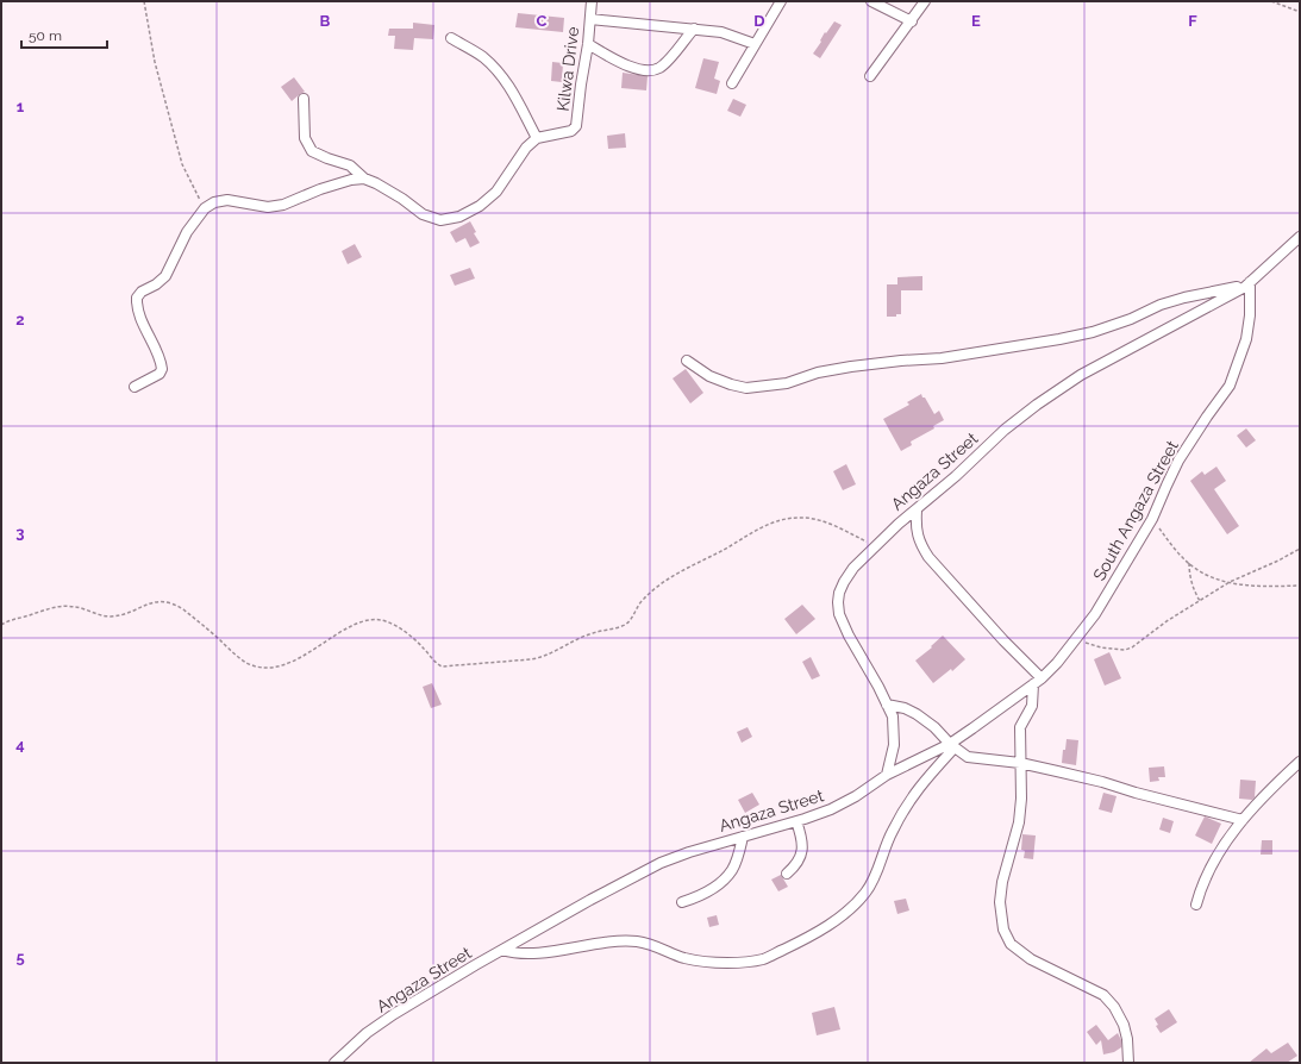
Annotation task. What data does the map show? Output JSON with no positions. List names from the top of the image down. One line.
{"streets":{"street":["Kilwa Drive","Angaza Street","South Angaza Street"]},"crossings":[["Angaza Street","South Angaza Street"]],"scale_bar":"50 m","grid":{"columns":["B","C","D","E","F"],"rows":["1","2","3","4","5"]}}
